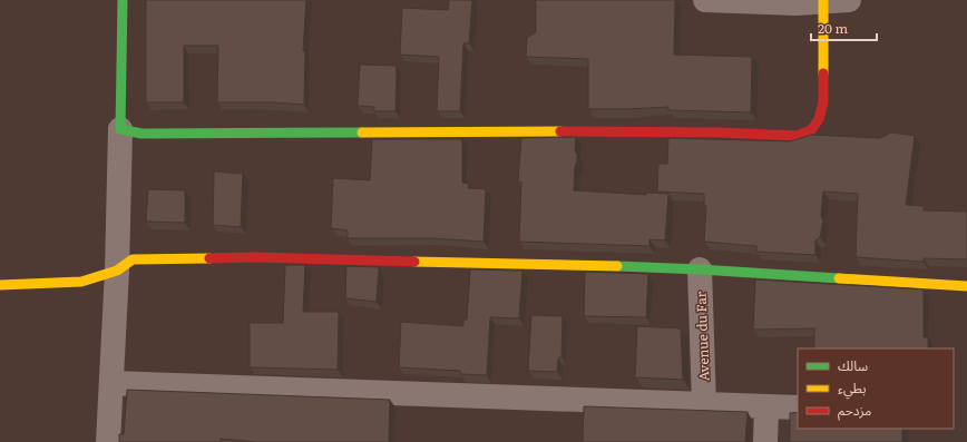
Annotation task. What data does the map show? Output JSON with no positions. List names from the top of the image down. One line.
{"streets":{"street":["Avenue du Far"]},"legend":["سالك","بطيء","مزدحم"],"scale_bar":"20 m"}
